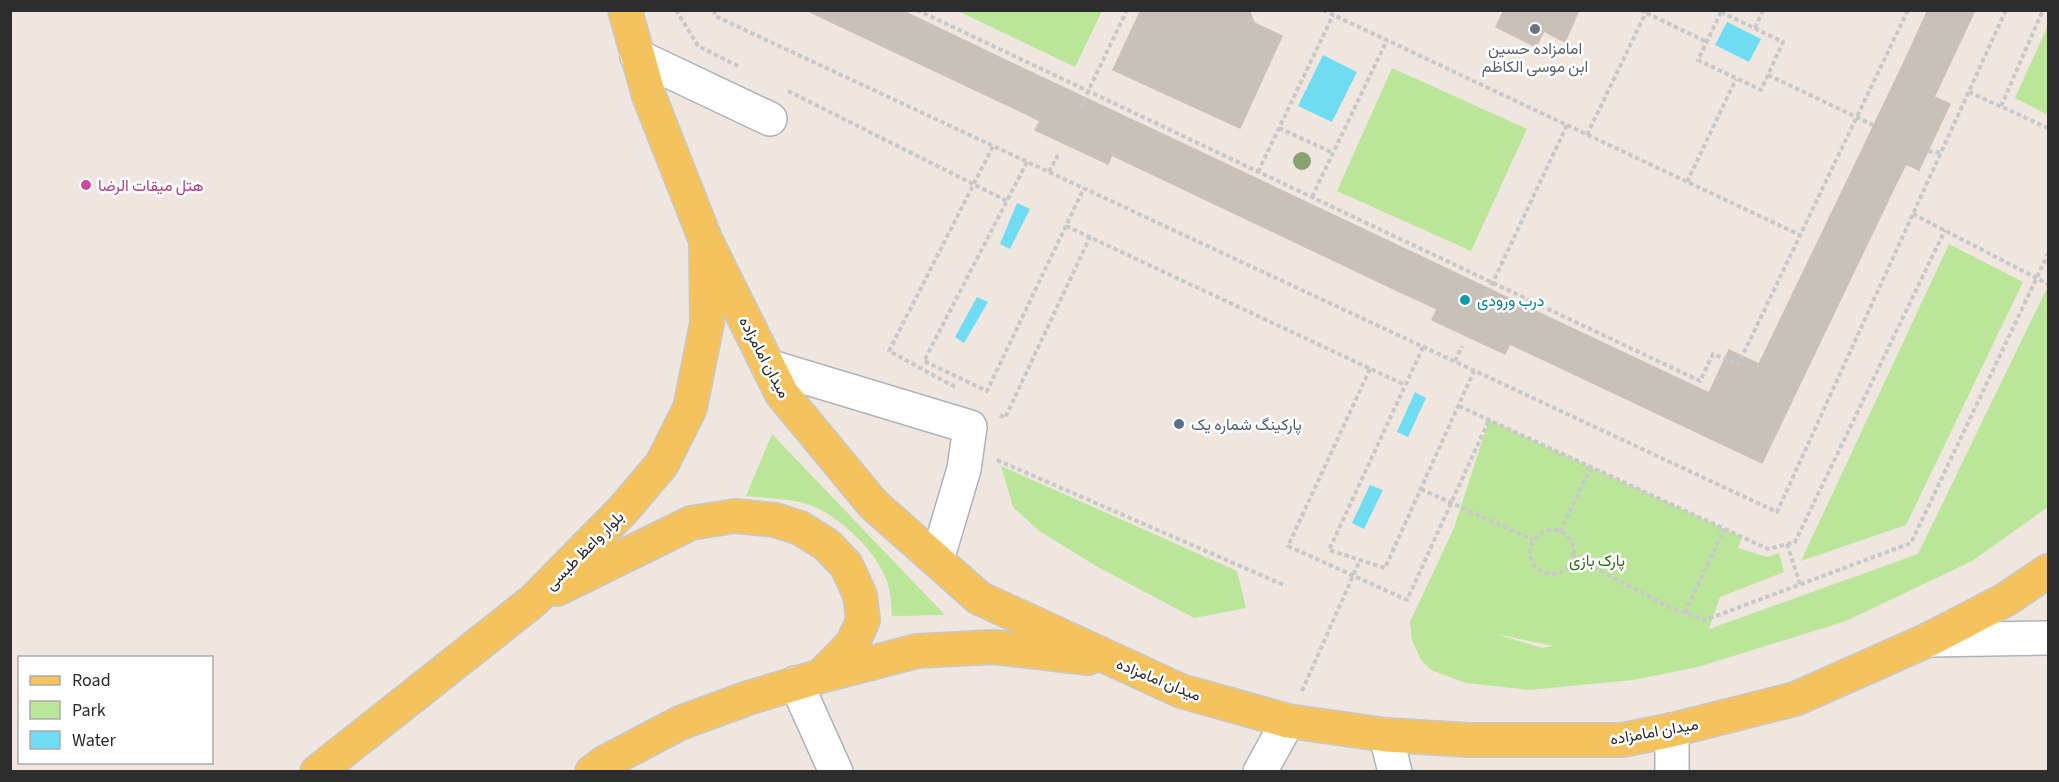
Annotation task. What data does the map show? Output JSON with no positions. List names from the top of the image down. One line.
{"streets":{"main road":["میدان امامزاده","بلوار واعظ طبسی"]},"crossings":[["میدان امامزاده","بلوار واعظ طبسی"]],"parks":["پارک بازی"],"places":["امامزاده حسین ابن موسی الکاظم","هتل میقات الرضا","درب ورودی","پارکینگ شماره یک"],"legend":["Road","Park","Water"]}
